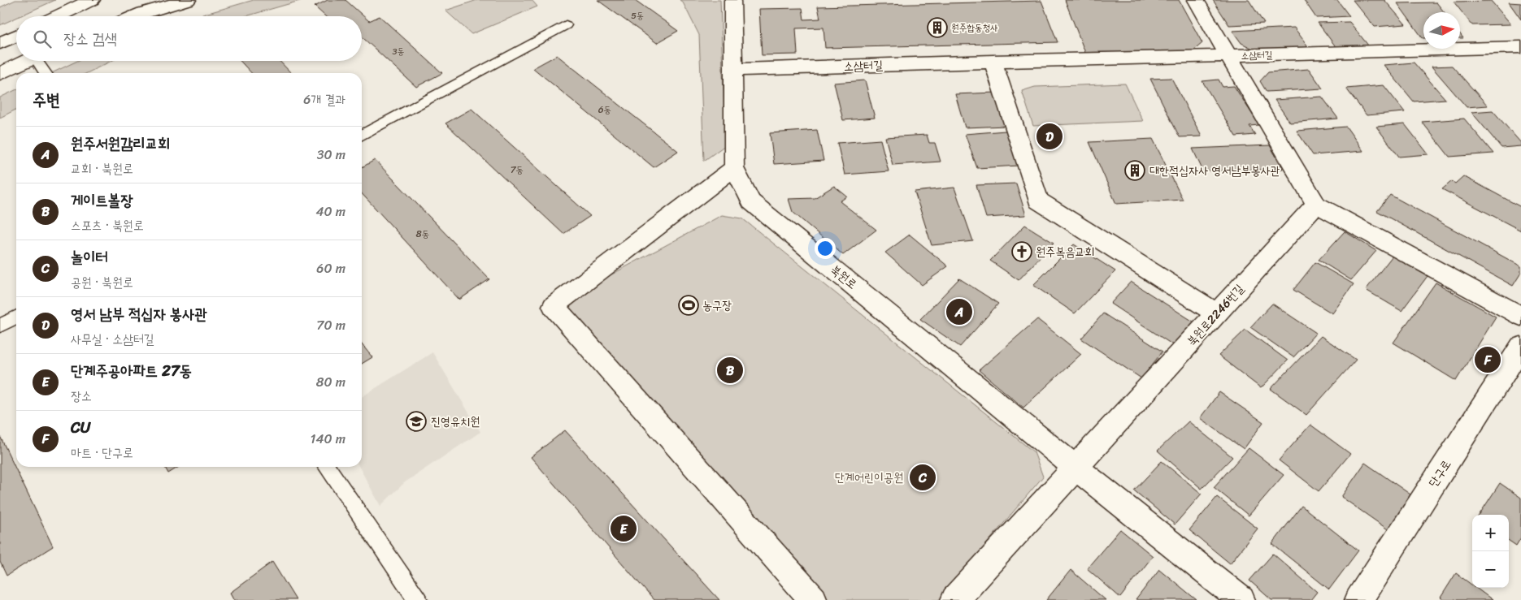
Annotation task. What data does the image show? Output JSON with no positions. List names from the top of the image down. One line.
{"streets":{"street":["소삼터길","북원로","북원로2246번길","단구로"]},"crossings":[["소삼터길","북원로"],["북원로","북원로2246번길"]],"parks":["단계어린이공원"],"places":{"building":["원주합동청사","대한적십자사 영서남부봉사관"],"church":["원주복음교회"],"sports":["농구장"],"school or university":["진영유치원"]},"house_numbers":["5동","3동","6동","7동","8동"],"north":"right","page":{"search":"장소 검색","heading":["주변","6개 결과"],"pins":["D","A","F","B","C","E"],"list":[{"mark":"A","name":"원주서원감리교회","note":"교회 · 북원로","value":"30 m"},{"mark":"B","name":"게이트볼장","note":"스포츠 · 북원로","value":"40 m"},{"mark":"C","name":"놀이터","note":"공원 · 북원로","value":"60 m"},{"mark":"D","name":"영서 남부 적십자 봉사관","note":"사무실 · 소삼터길","value":"70 m"},{"mark":"E","name":"단계주공아파트 27동","note":"장소","value":"80 m"},{"mark":"F","name":"CU","note":"마트 · 단구로","value":"140 m"}],"map_buttons":["+","−"]}}
